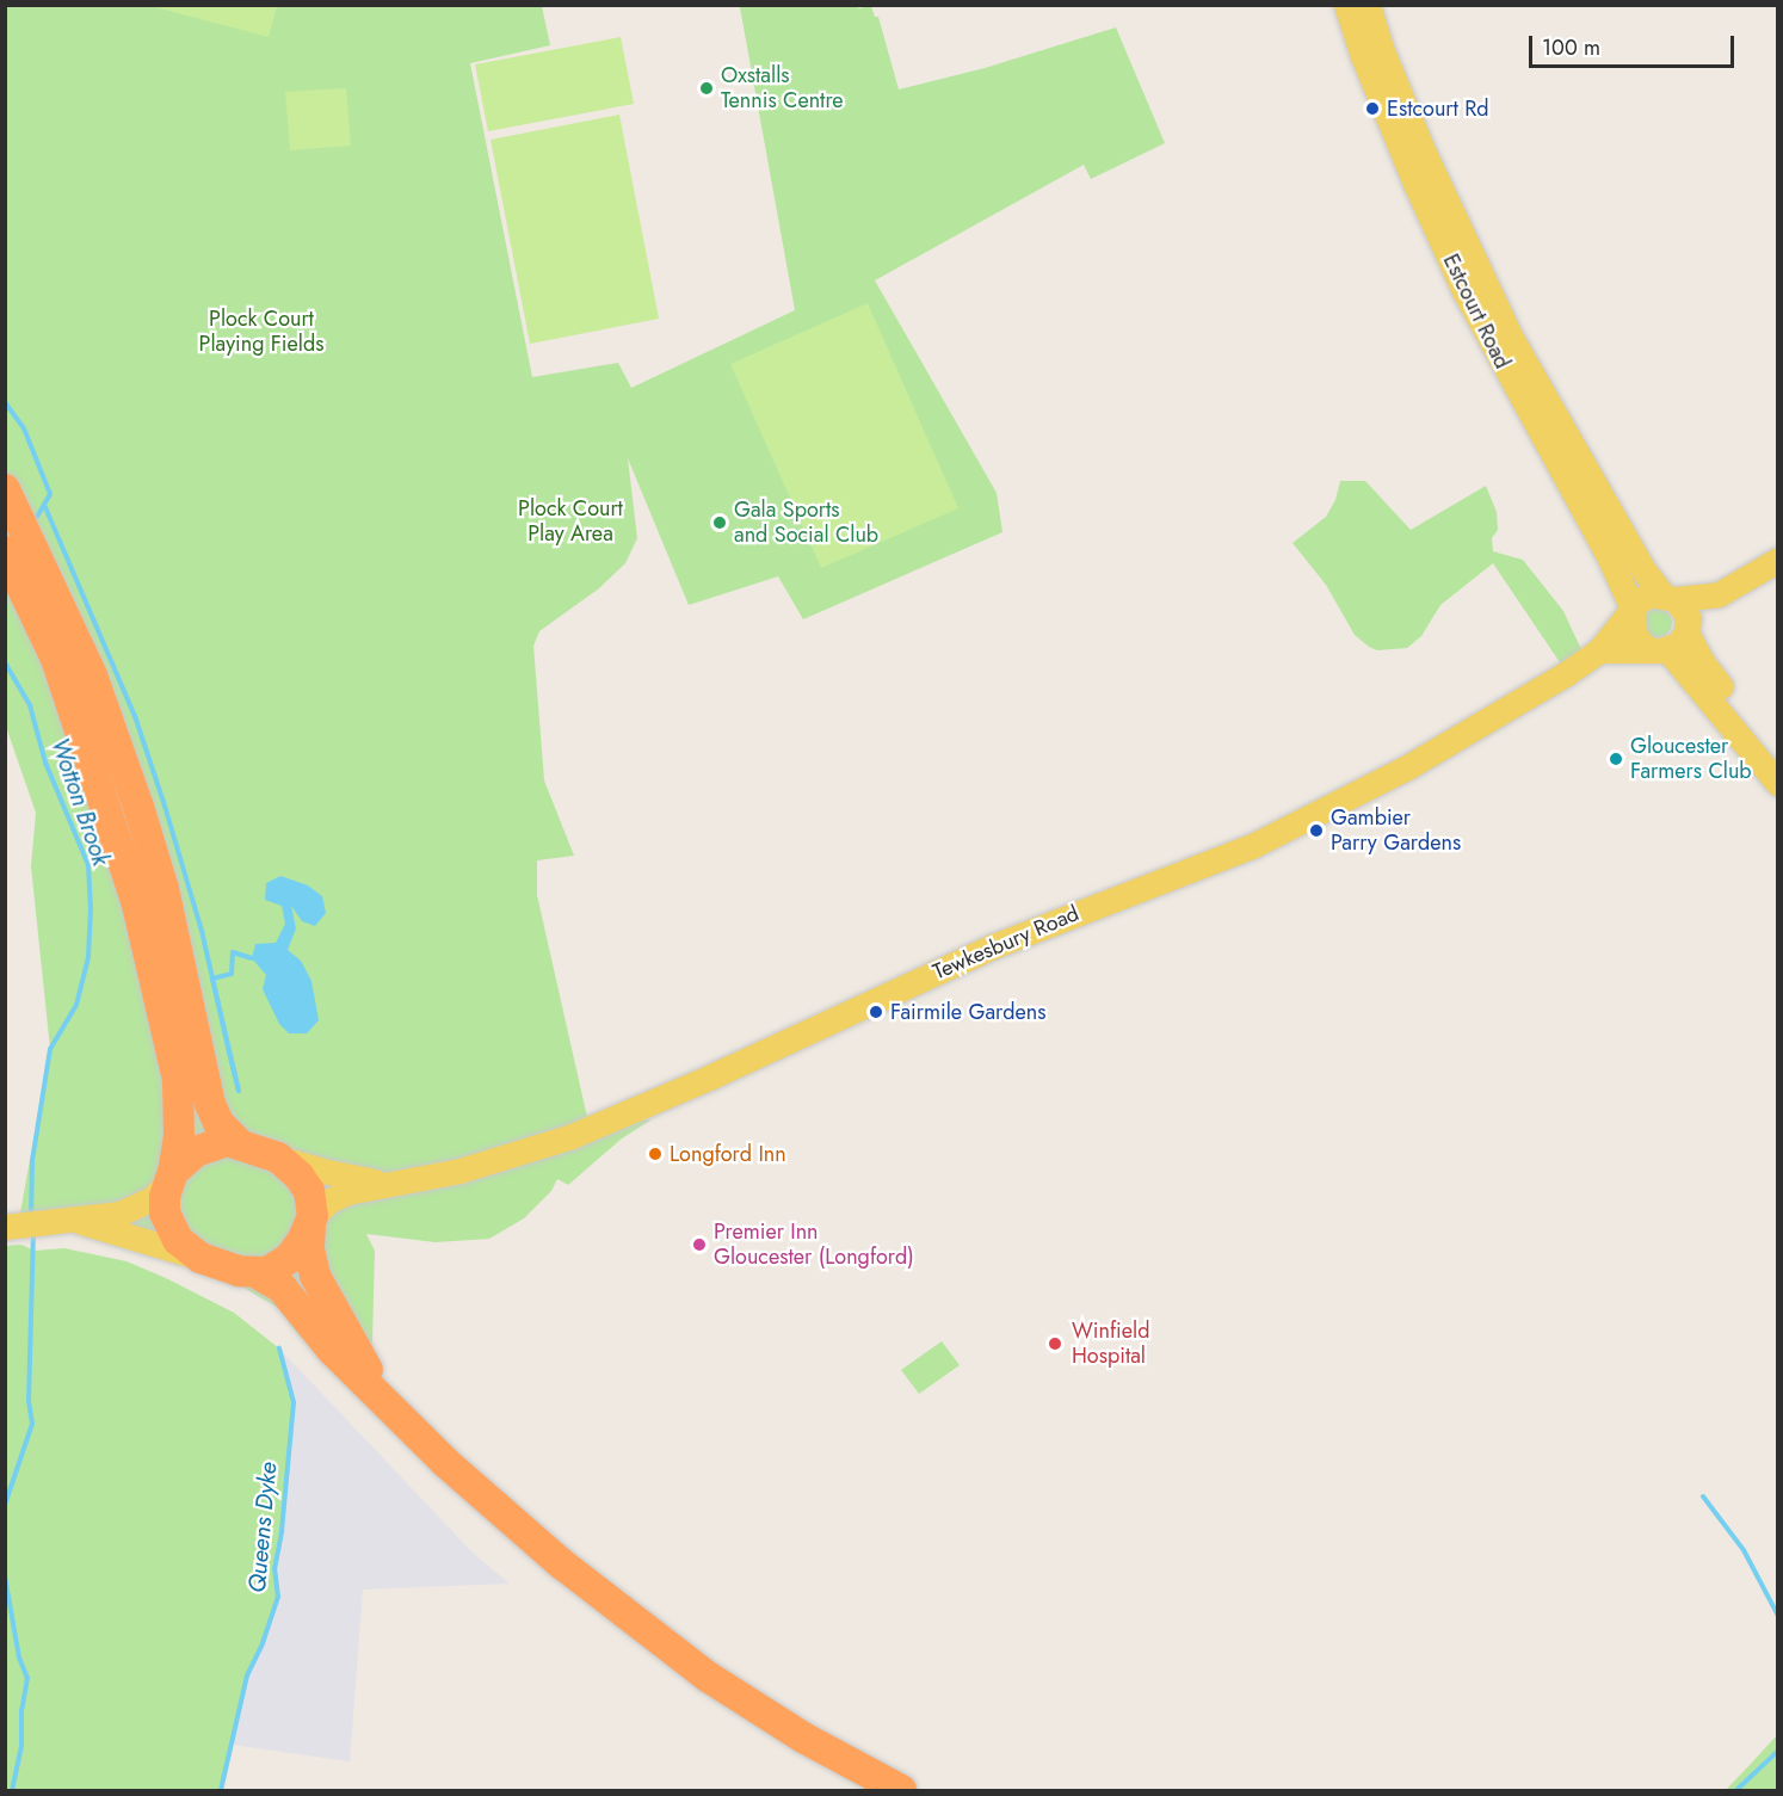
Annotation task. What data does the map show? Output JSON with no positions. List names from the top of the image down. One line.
{"streets":{"main road":["Estcourt Road","Tewkesbury Road"]},"crossings":[["Estcourt Road","Tewkesbury Road"]],"water":["Wotton Brook","Queens Dyke"],"parks":["Plock Court Playing Fields","Plock Court Play Area"],"places":["Oxstalls Tennis Centre","Estcourt Rd","Gala Sports and Social Club","Gloucester Farmers Club","Gambier Parry Gardens","Fairmile Gardens","Longford Inn","Premier Inn Gloucester (Longford)","Winfield Hospital"],"scale_bar":"100 m"}
